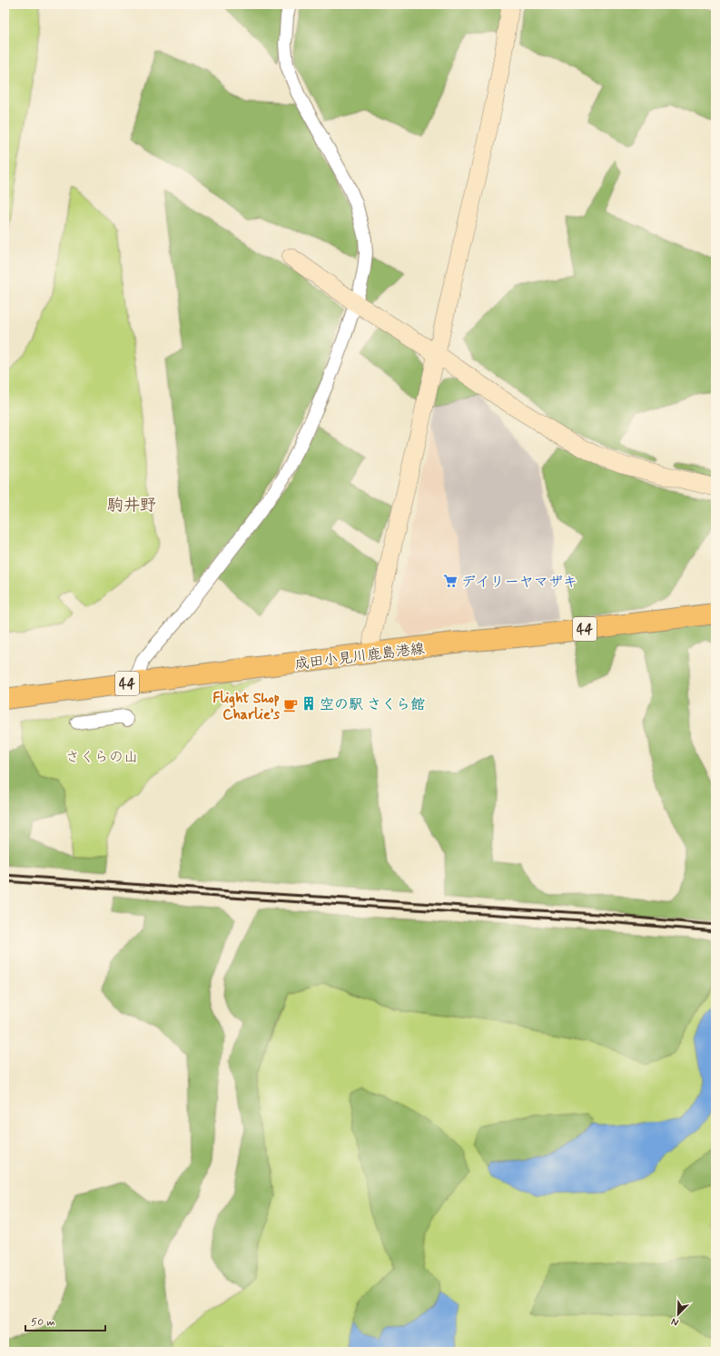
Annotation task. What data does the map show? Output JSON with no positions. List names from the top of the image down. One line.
{"streets":{"main road":["44","成田小見川鹿島港線"]},"districts":["駒井野"],"parks":["さくらの山"],"places":{"supermarket":["デイリーヤマザキ"],"building":["空の駅 さくら館"],"cafe":["Flight Shop Charlie’s"]},"scale_bar":"50 m","north":"bottom left"}
